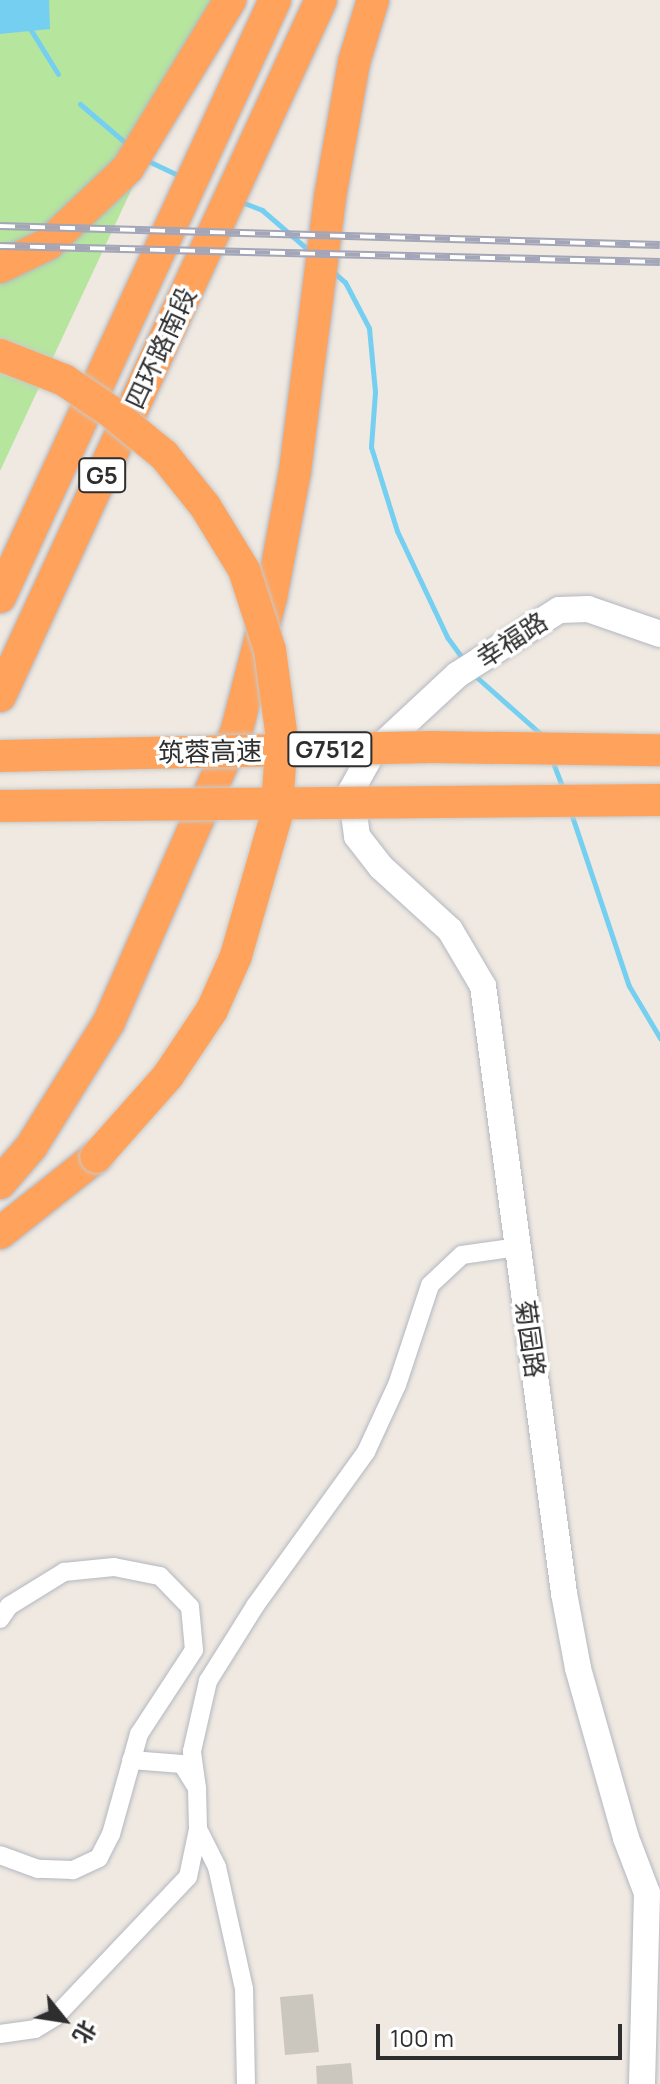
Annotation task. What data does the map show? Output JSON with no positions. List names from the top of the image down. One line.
{"streets":{"highway":["四环路南段","G5","G7512","筑蓉高速"],"street":["幸福路","菊园路"]},"crossings":[["幸福路","菊园路"]],"scale_bar":"100 m","north":"bottom right"}
